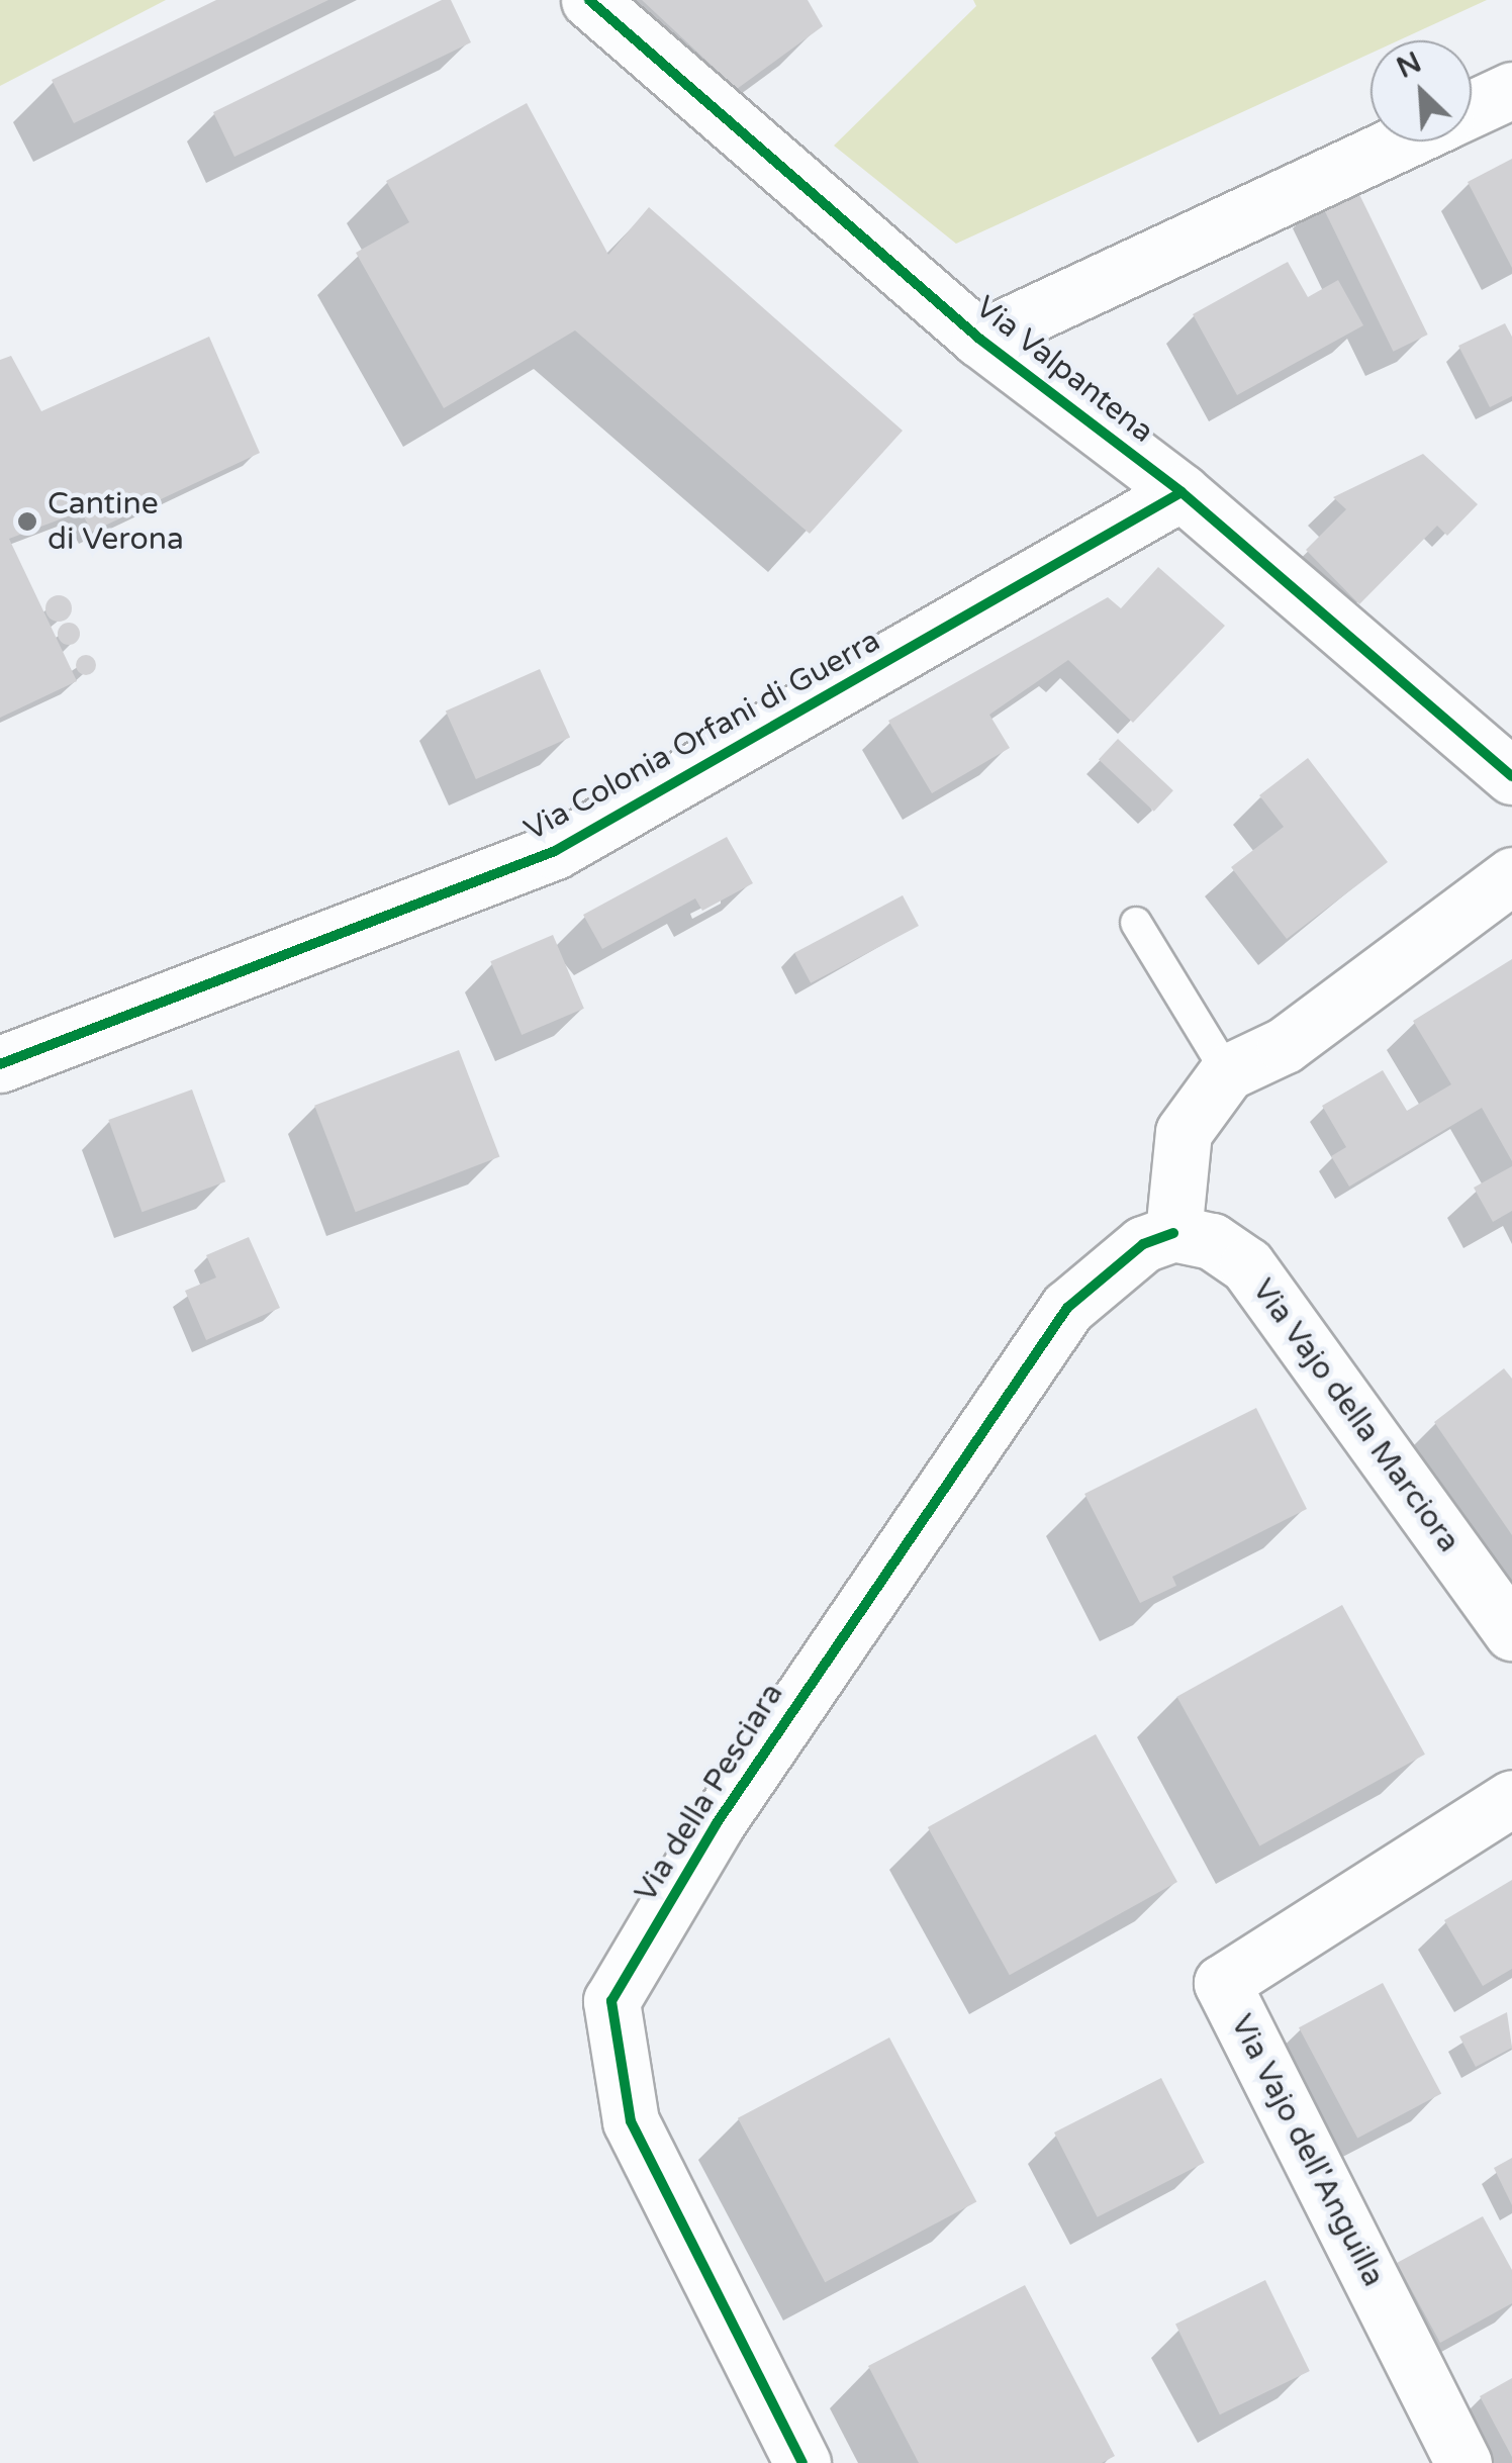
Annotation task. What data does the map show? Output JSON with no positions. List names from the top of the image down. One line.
{"streets":{"street":["Via Valpantena","Via Colonia Orfani di Guerra","Via Vajo della Marciora","Via della Pesciara","Via Vajo dell'Anguilla"]},"crossings":[["Via Valpantena","Via Colonia Orfani di Guerra"],["Via Vajo della Marciora","Via della Pesciara"]],"places":["Cantine di Verona"],"north":"top left"}
